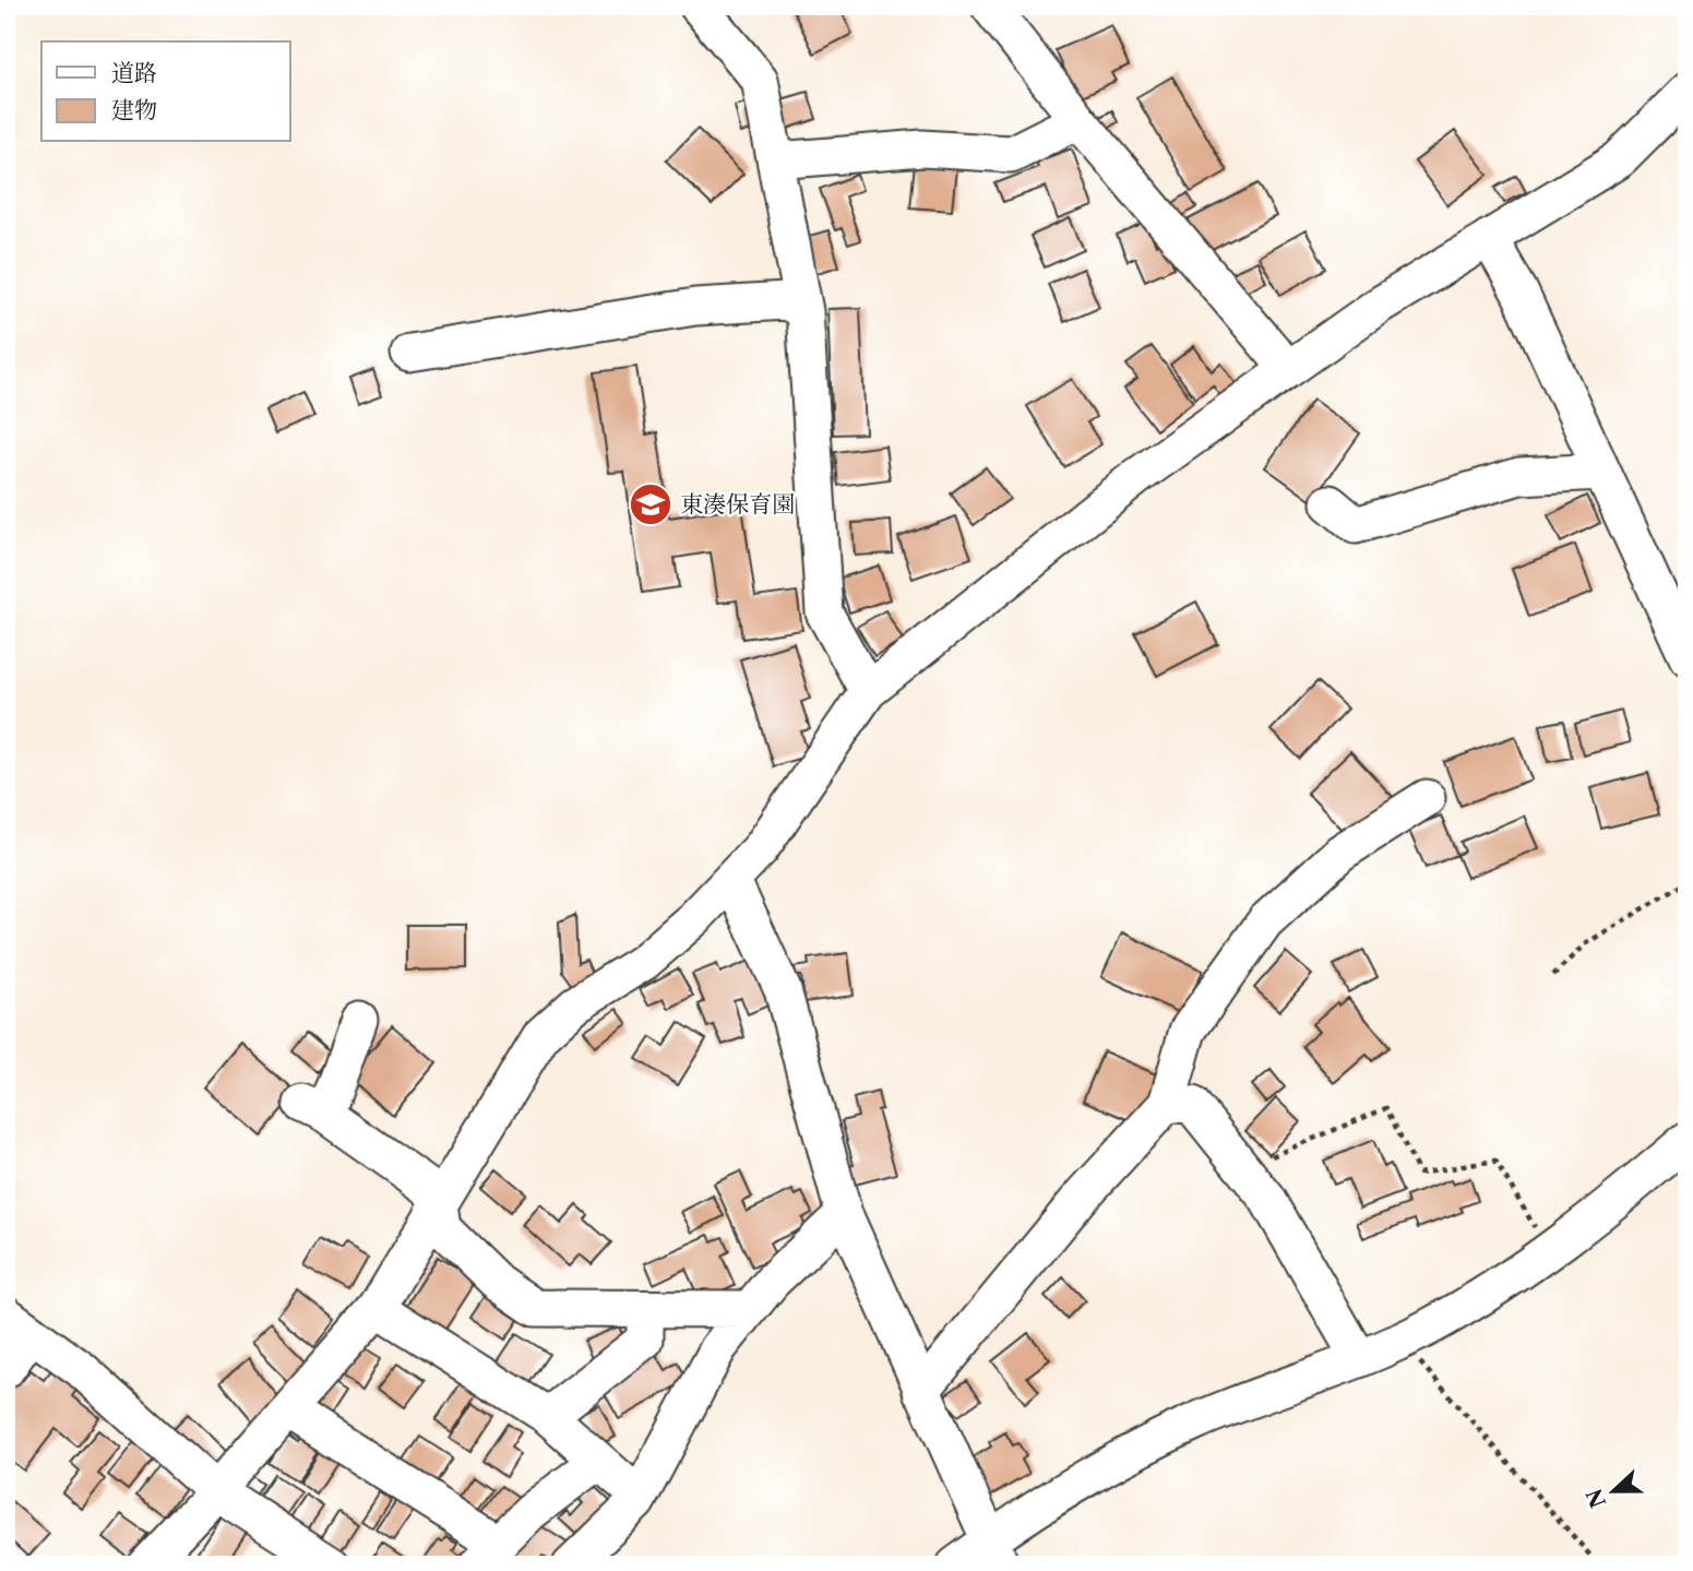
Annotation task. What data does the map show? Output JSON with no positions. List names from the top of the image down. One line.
{"places":{"school or university":["東湊保育園"]},"legend":["道路","建物"],"north":"left"}
